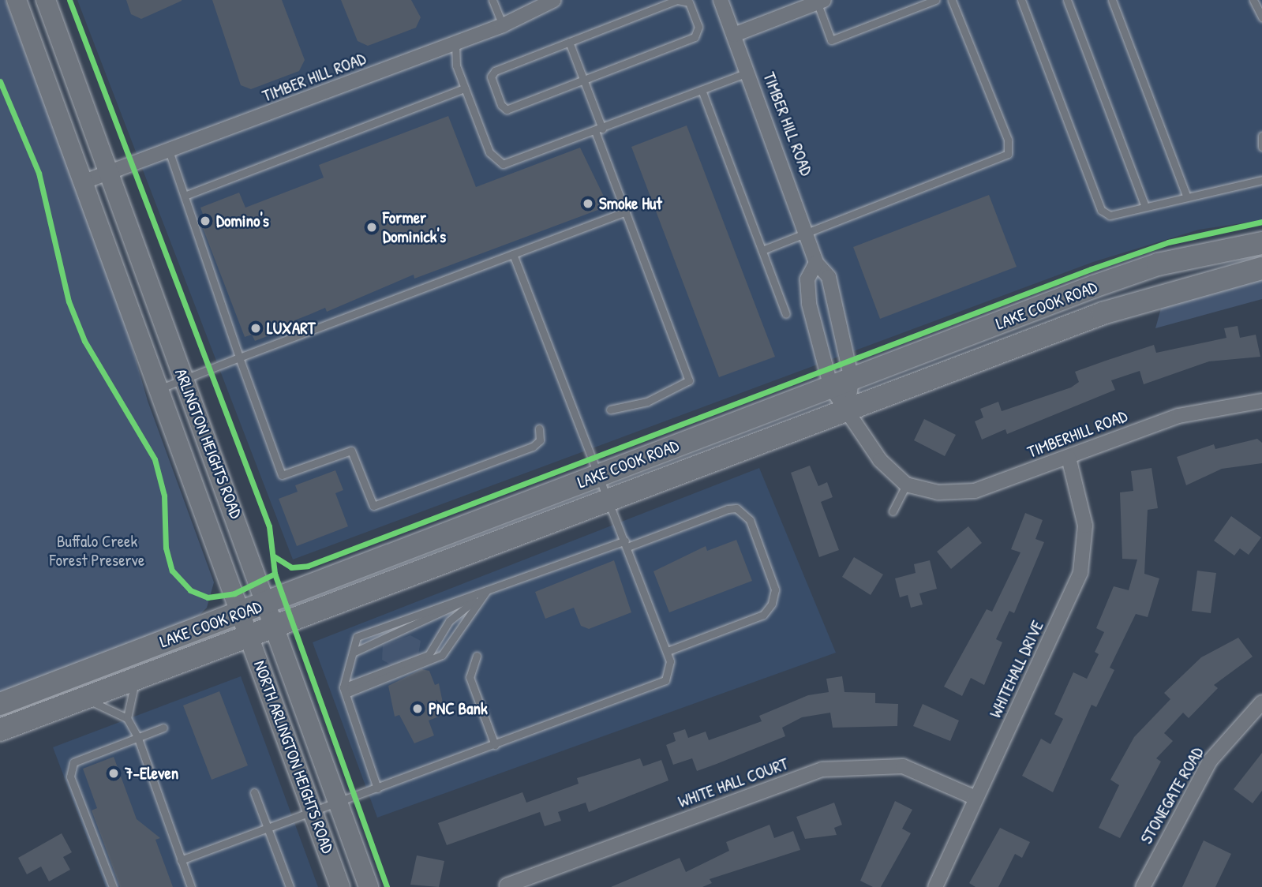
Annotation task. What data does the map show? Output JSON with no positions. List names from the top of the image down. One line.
{"streets":{"main road":["LAKE COOK ROAD","ARLINGTON HEIGHTS ROAD","NORTH ARLINGTON HEIGHTS ROAD"],"street":["TIMBER HILL ROAD","TIMBERHILL ROAD","WHITEHALL DRIVE","WHITE HALL COURT","STONEGATE ROAD"]},"crossings":[["TIMBER HILL ROAD","LAKE COOK ROAD"],["TIMBER HILL ROAD","TIMBERHILL ROAD"],["TIMBER HILL ROAD","ARLINGTON HEIGHTS ROAD"],["LAKE COOK ROAD","TIMBERHILL ROAD"],["LAKE COOK ROAD","ARLINGTON HEIGHTS ROAD"],["LAKE COOK ROAD","NORTH ARLINGTON HEIGHTS ROAD"],["TIMBERHILL ROAD","WHITEHALL DRIVE"],["ARLINGTON HEIGHTS ROAD","NORTH ARLINGTON HEIGHTS ROAD"],["WHITEHALL DRIVE","WHITE HALL COURT"]],"parks":["Buffalo Creek Forest Preserve"],"places":["Smoke Hut","Domino's","Former Dominick's","LUXART","PNC Bank","7-Eleven"]}
